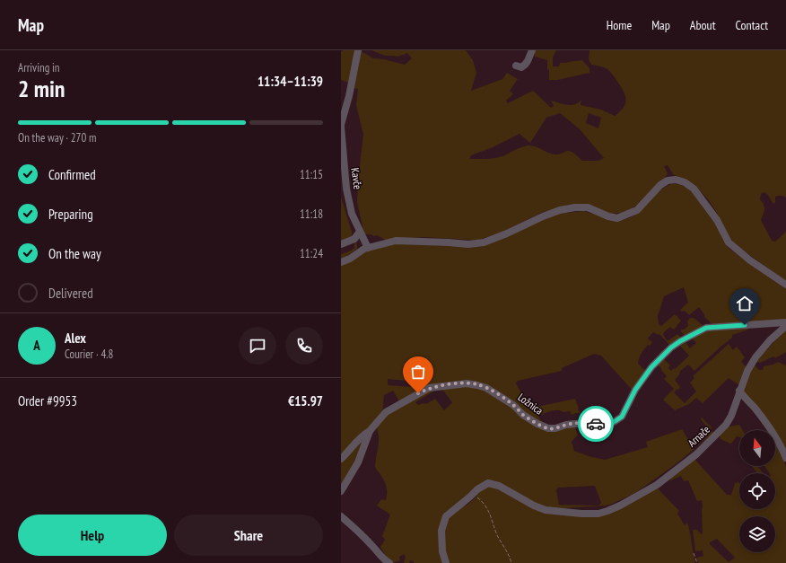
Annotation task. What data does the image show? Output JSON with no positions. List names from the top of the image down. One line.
{"streets":{"street":["Kavče","Ložnica","Arnače"]},"north":"top","page":{"header":"Map","nav":["Home","Map","About","Contact"],"heading":["2 min","Arriving in","11:34–11:39"],"panel":["Alex","Courier · 4.8","Order #9953","€15.97"],"bar":"On the way · 270 m","list":[["Confirmed","11:15"],["Preparing","11:18"],["On the way","11:24"],"Delivered"],"round":"A","buttons":["Help","Share"]}}
